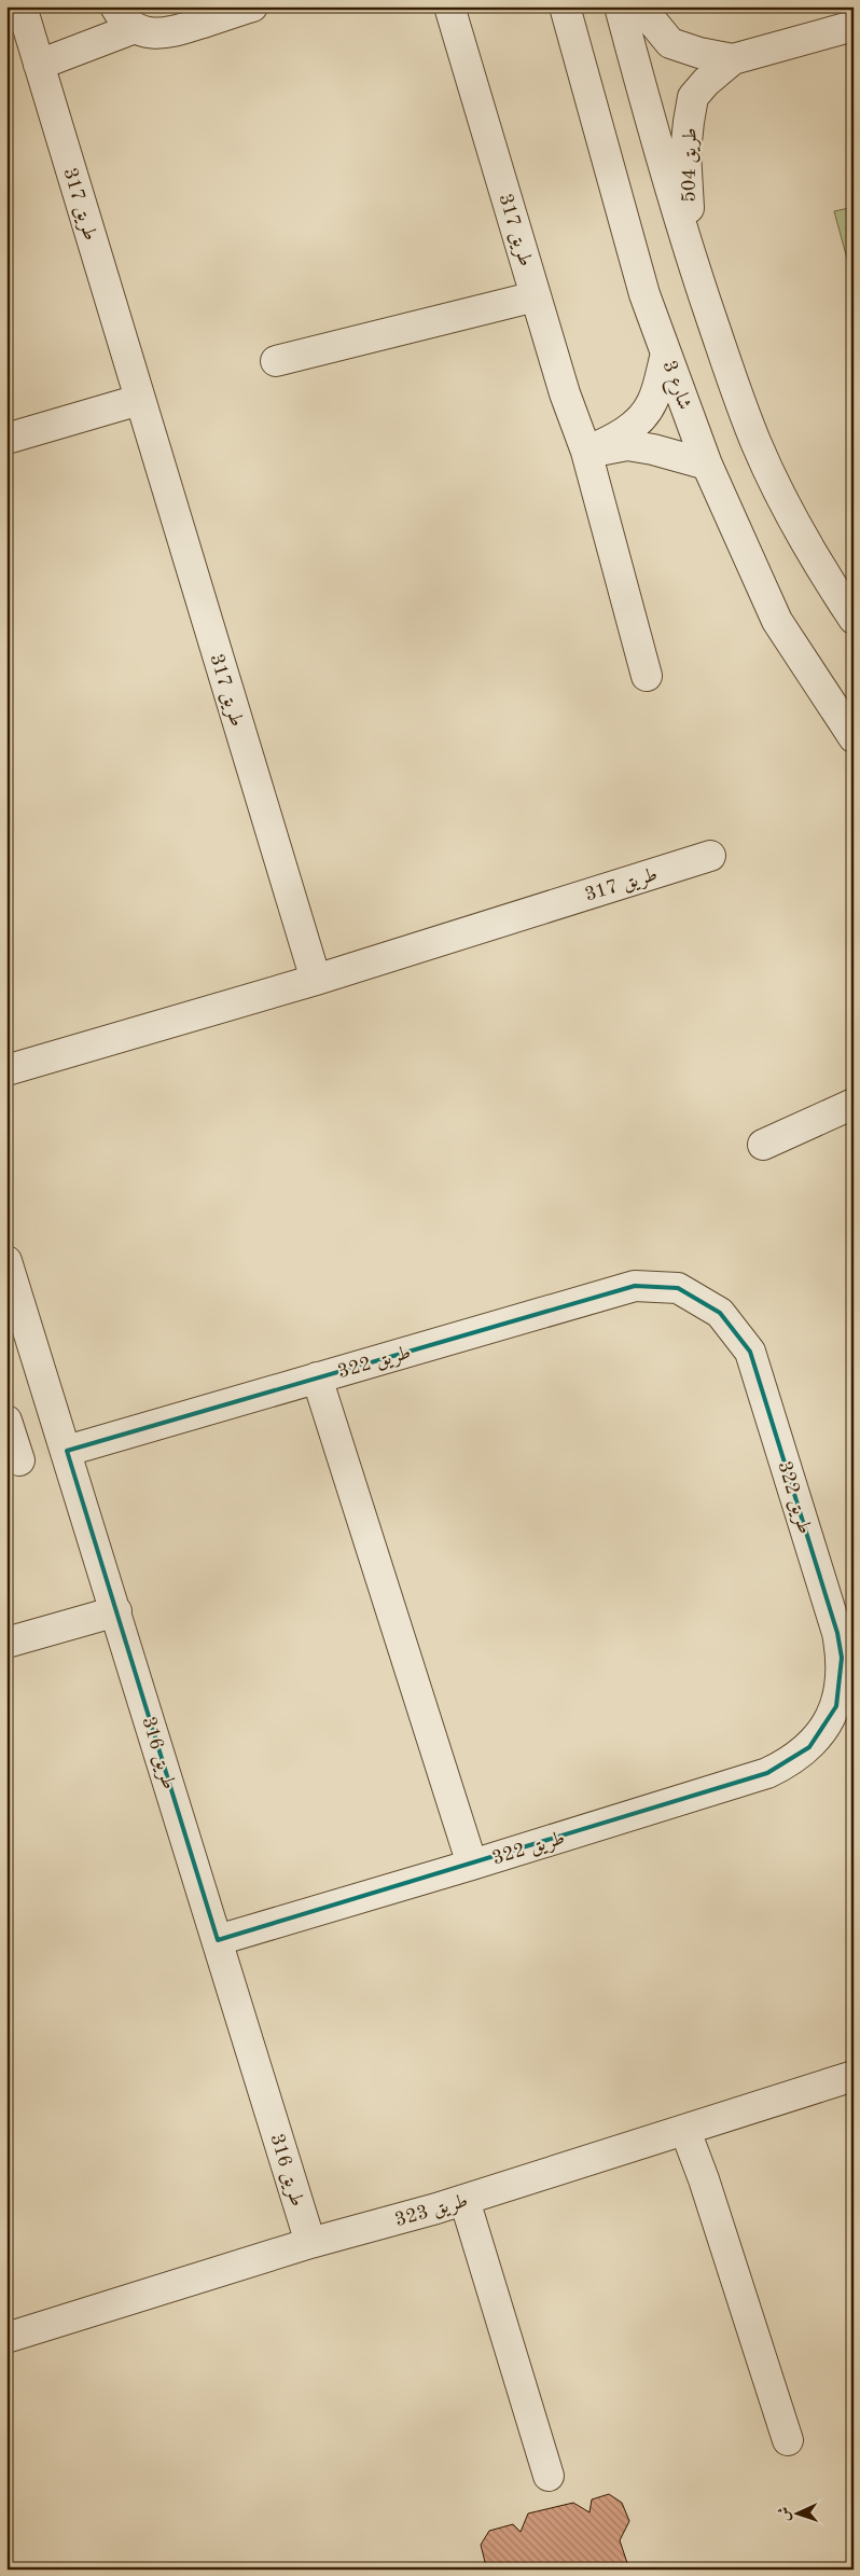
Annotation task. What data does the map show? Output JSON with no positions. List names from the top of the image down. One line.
{"streets":{"street":["طريق 504","طريق 317","شارع 3","طريق 322","طريق 316","طريق 323"]},"crossings":[["طريق 322","طريق 316"],["طريق 316","طريق 323"]],"north":"left"}
